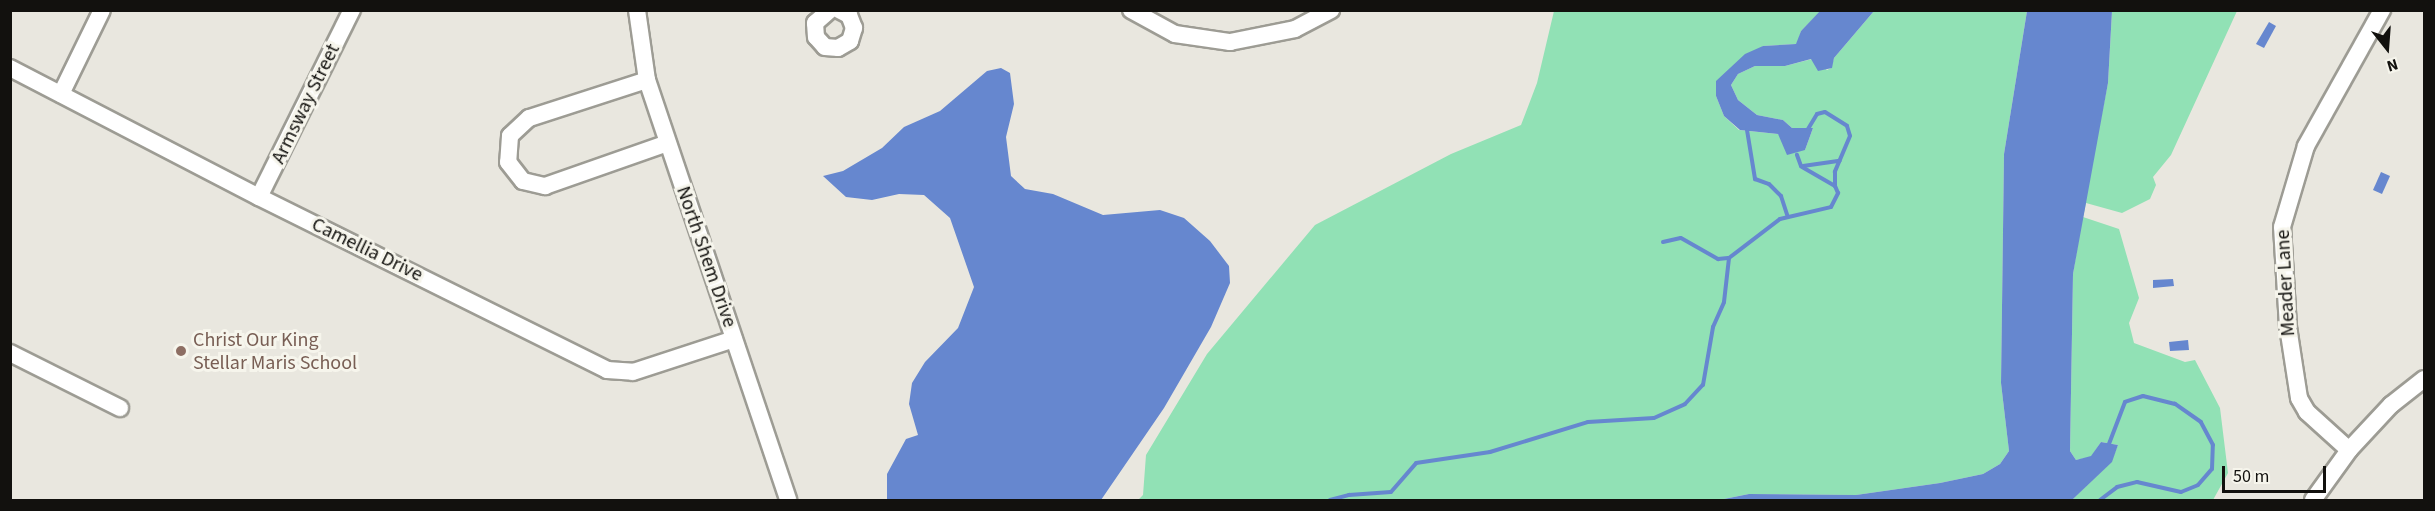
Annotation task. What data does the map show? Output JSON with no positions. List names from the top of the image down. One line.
{"streets":{"street":["Armsway Street","Camellia Drive","North Shem Drive","Meader Lane"]},"crossings":[["Armsway Street","Camellia Drive"],["Camellia Drive","North Shem Drive"]],"places":["Christ Our King Stellar Maris School"],"scale_bar":"50 m","north":"bottom"}
